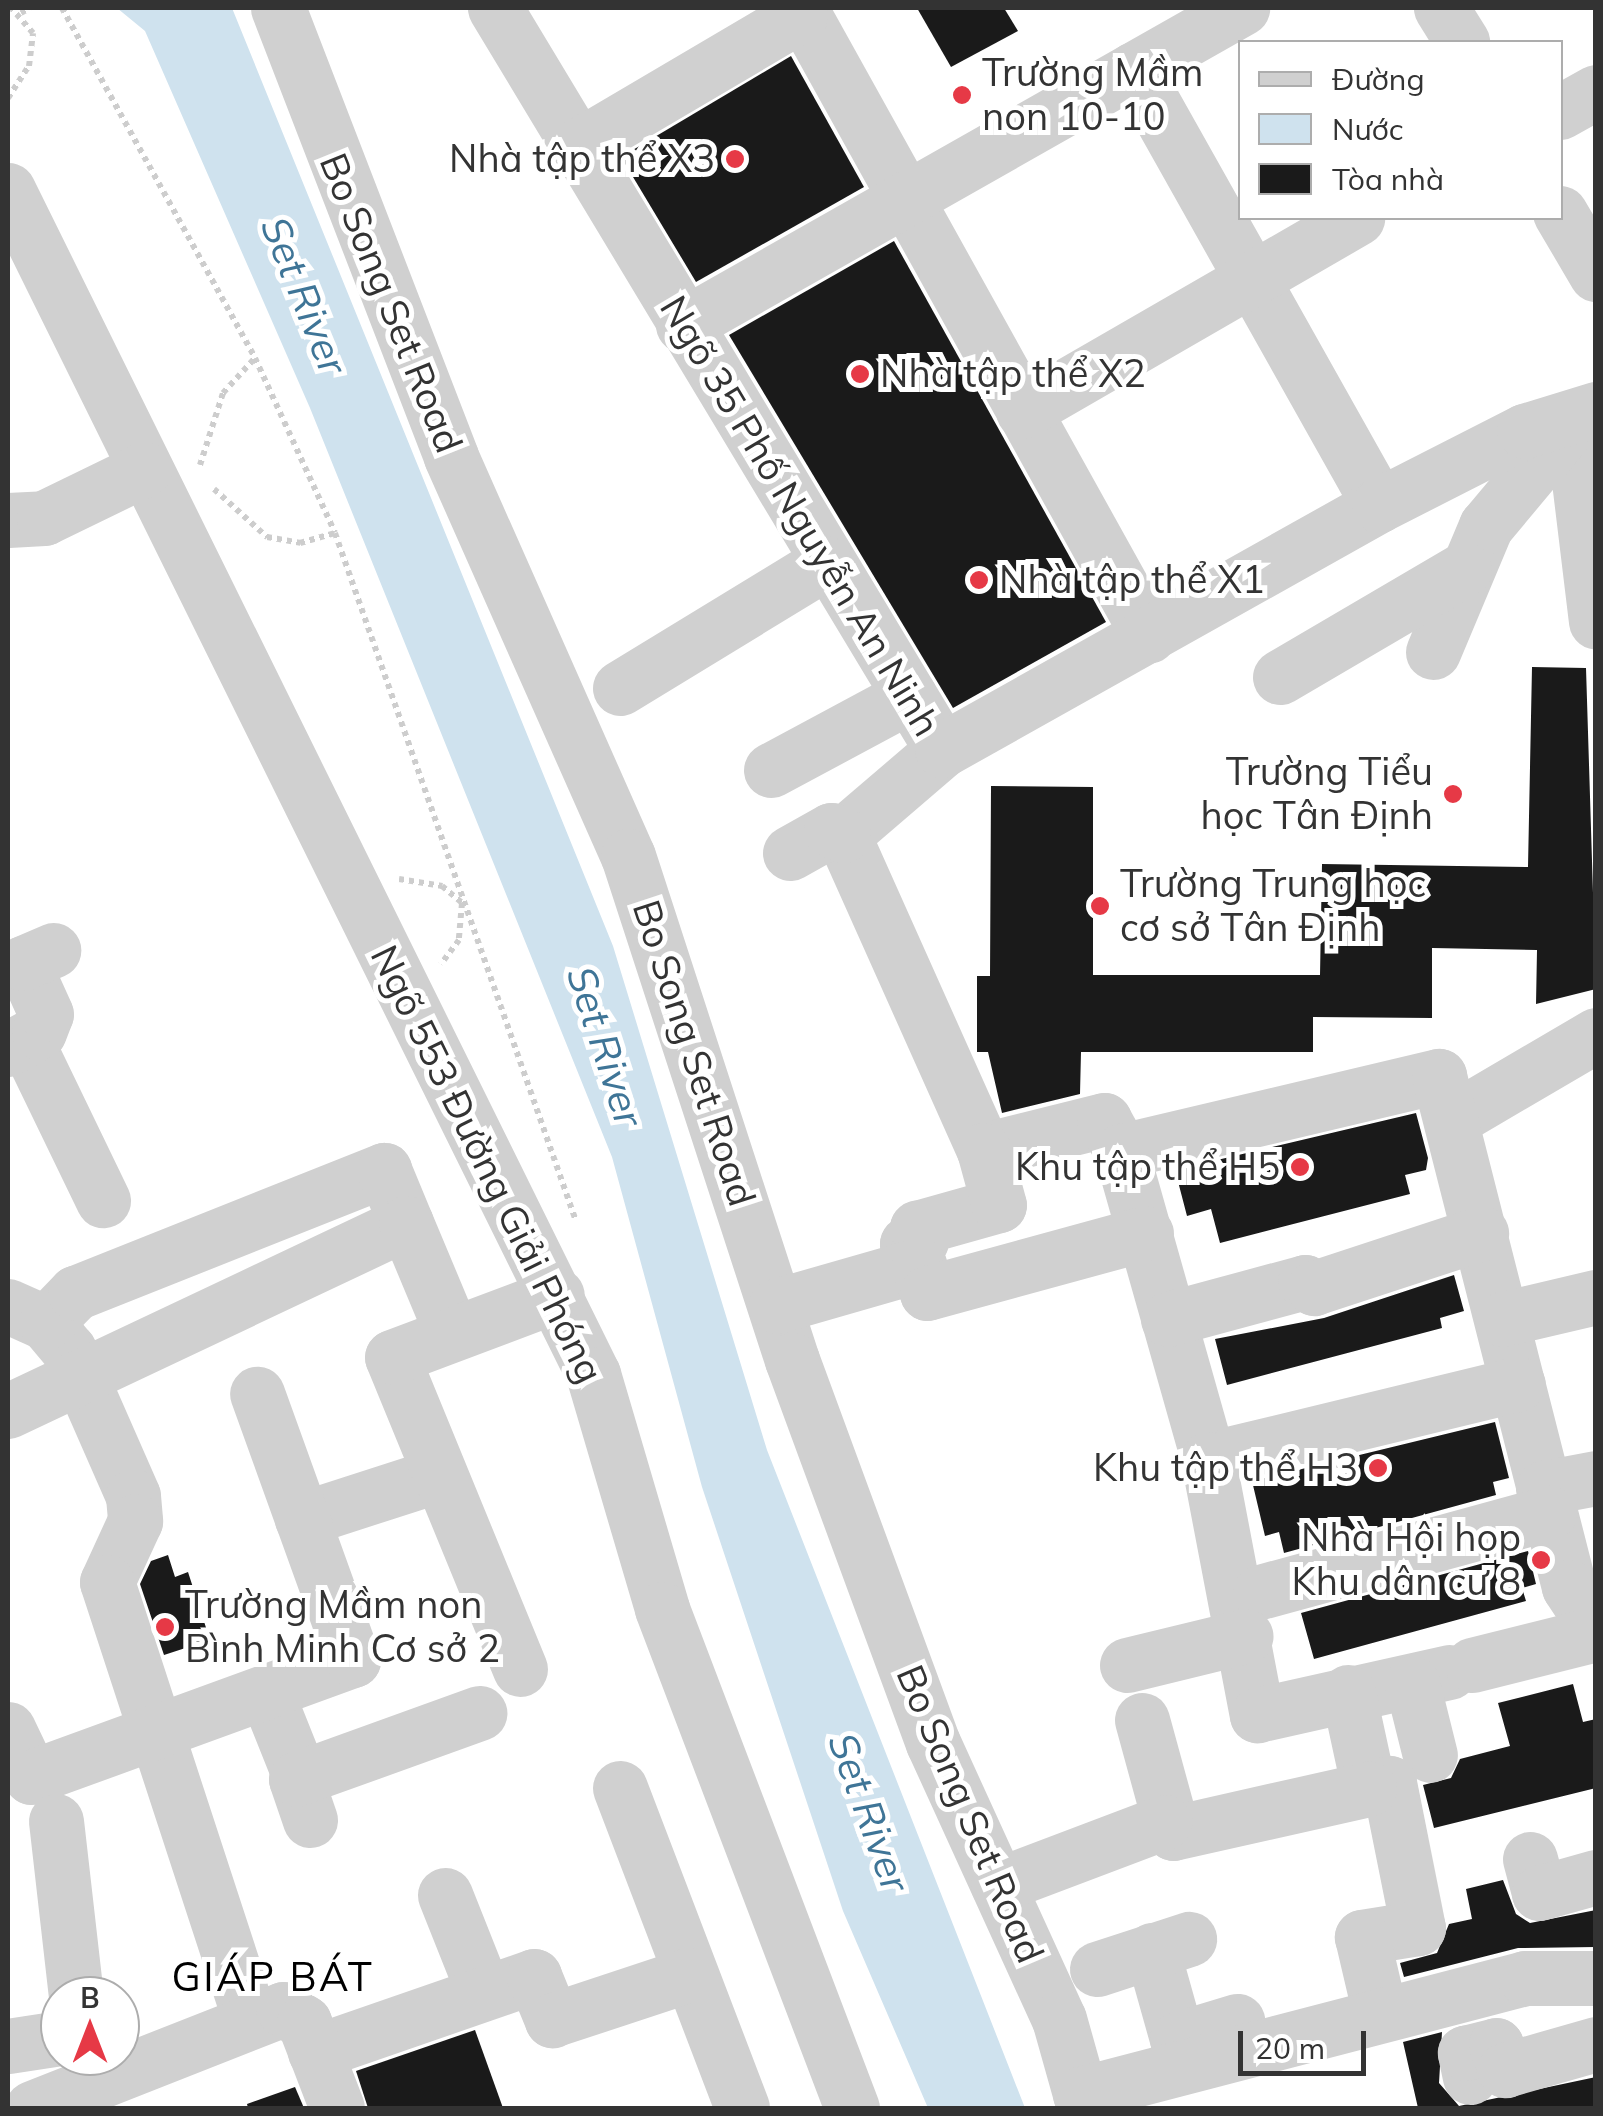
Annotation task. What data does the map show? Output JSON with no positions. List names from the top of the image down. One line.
{"streets":{"street":["Bo Song Set Road","Ngõ 35 Phố Nguyễn An Ninh","Ngõ 553 Đường Giải Phóng"]},"districts":["GIÁP BÁT"],"water":["Set River"],"places":["Trường Mầm non 10-10","Nhà tập thể X3","Nhà tập thể X2","Nhà tập thể X1","Trường Tiểu học Tân Định","Trường Trung học cơ sở Tân Định","Khu tập thể H5","Khu tập thể H3","Nhà Hội họp Khu dân cư 8","Trường Mầm non Bình Minh Cơ sở 2"],"legend":["Đường","Nước","Tòa nhà"],"scale_bar":"20 m","north":"top"}
